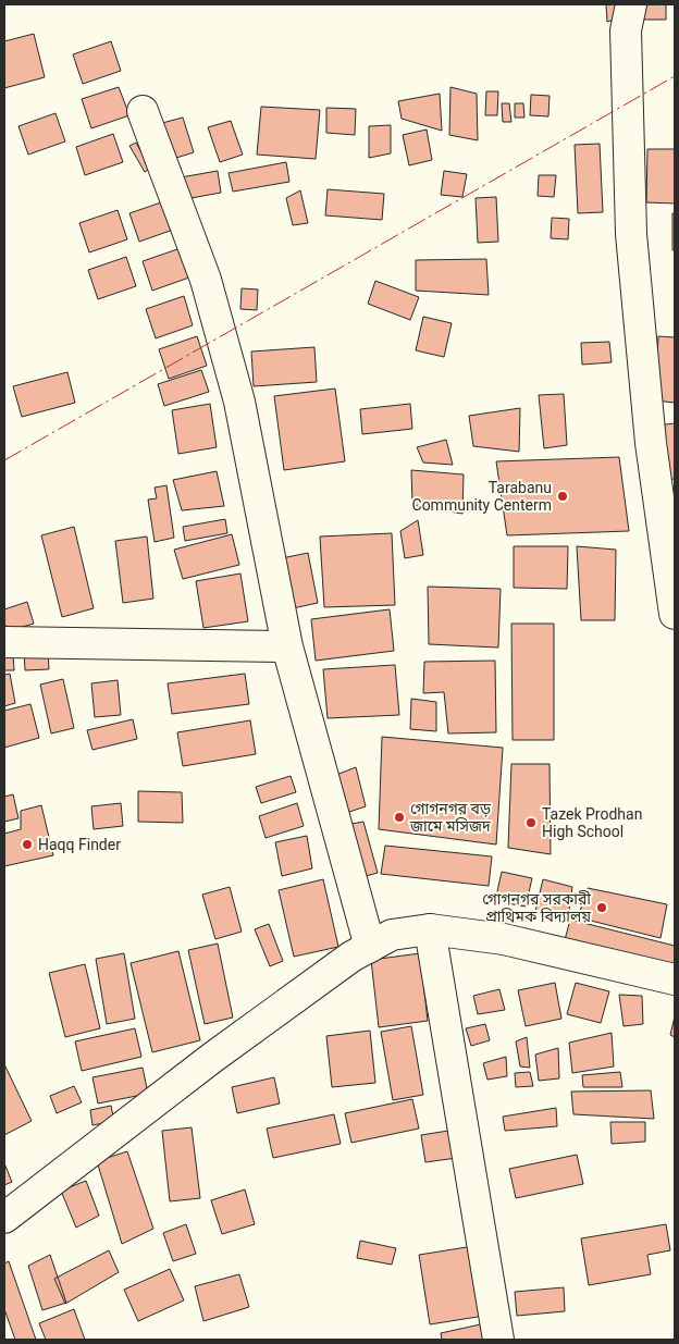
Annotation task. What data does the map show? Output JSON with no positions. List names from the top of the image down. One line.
{"places":["Tarabanu Community Centerm","গোগনগর বড় জামে মসিজদ","Tazek Prodhan High School","Haqq Finder","গোগনগর সরকারী প্রাথিমক বিদ্যালয়"]}
